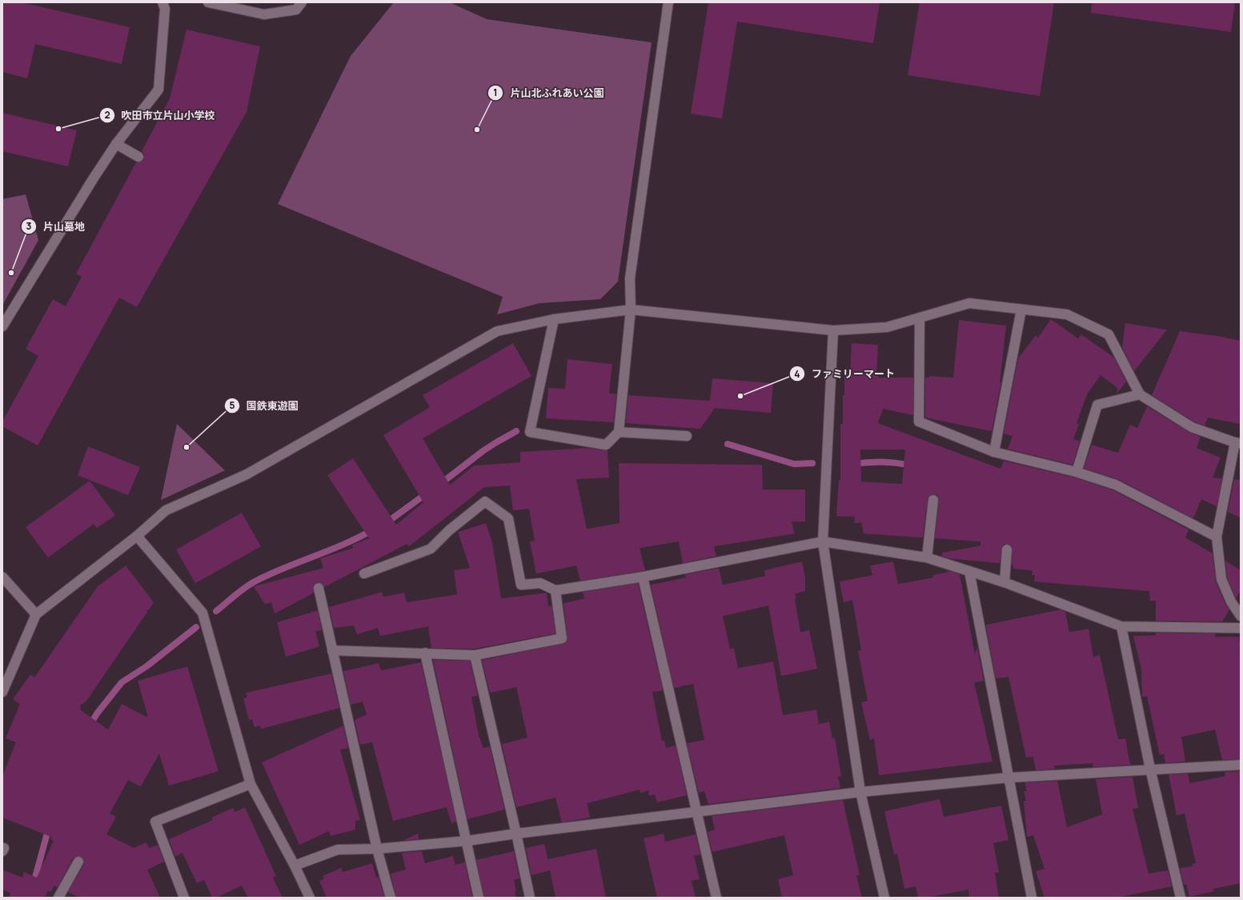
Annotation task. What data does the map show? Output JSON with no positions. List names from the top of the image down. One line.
{"places":["吹田市立片山小学校","片山北ふれあい公園","片山墓地","ファミリーマート","国鉄東遊園"]}
